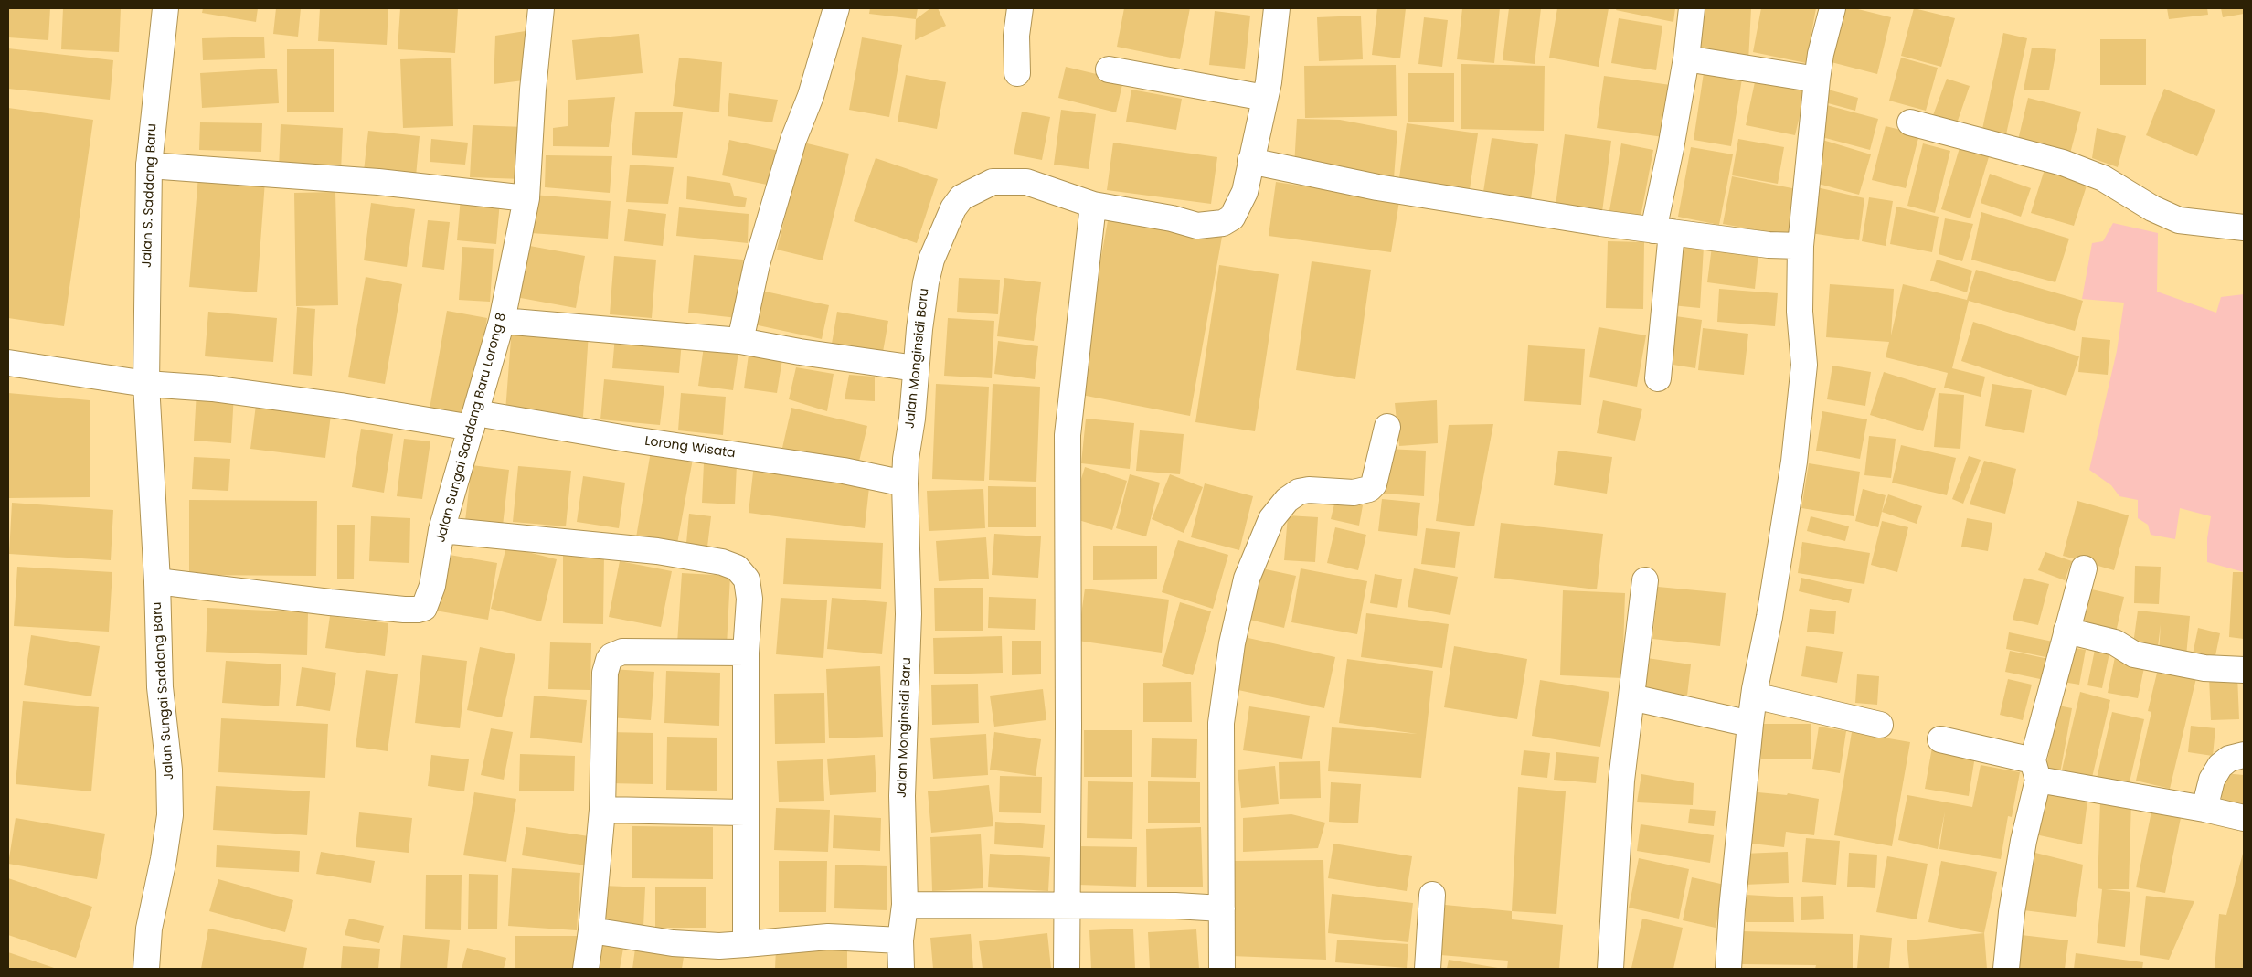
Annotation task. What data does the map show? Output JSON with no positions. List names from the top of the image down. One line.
{"streets":{"street":["Jalan S. Saddang Baru","Jalan Monginsidi Baru","Jalan Sungai Saddang Baru Lorong 8","Lorong Wisata","Jalan Sungai Saddang Baru"]},"crossings":[["Jalan S. Saddang Baru","Lorong Wisata"],["Jalan S. Saddang Baru","Jalan Sungai Saddang Baru"],["Jalan Monginsidi Baru","Lorong Wisata"],["Jalan Sungai Saddang Baru Lorong 8","Lorong Wisata"],["Jalan Sungai Saddang Baru Lorong 8","Jalan Sungai Saddang Baru"],["Lorong Wisata","Jalan Sungai Saddang Baru"]]}
